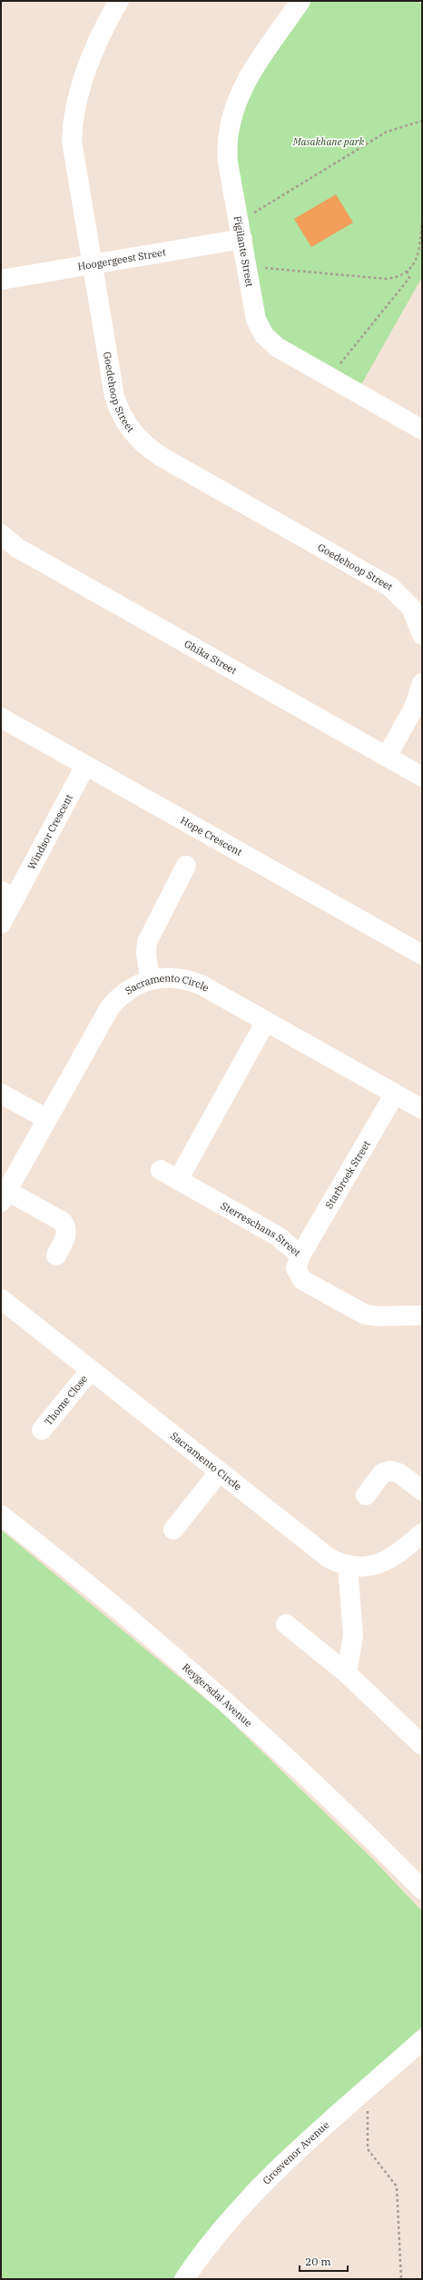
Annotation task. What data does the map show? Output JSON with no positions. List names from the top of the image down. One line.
{"streets":{"street":["Figilante Street","Hoogergeest Street","Goedehoop Street","Ghika Street","Windsor Crescent","Hope Crescent","Sacramento Circle","Starbroek Street","Sterreschans Street","Thome Close","Reygersdal Avenue","Grosvenor Avenue"]},"crossings":[["Figilante Street","Hoogergeest Street"],["Hoogergeest Street","Goedehoop Street"],["Windsor Crescent","Hope Crescent"],["Sacramento Circle","Starbroek Street"],["Sacramento Circle","Thome Close"],["Starbroek Street","Sterreschans Street"]],"parks":["Masakhane park"],"scale_bar":"20 m"}
